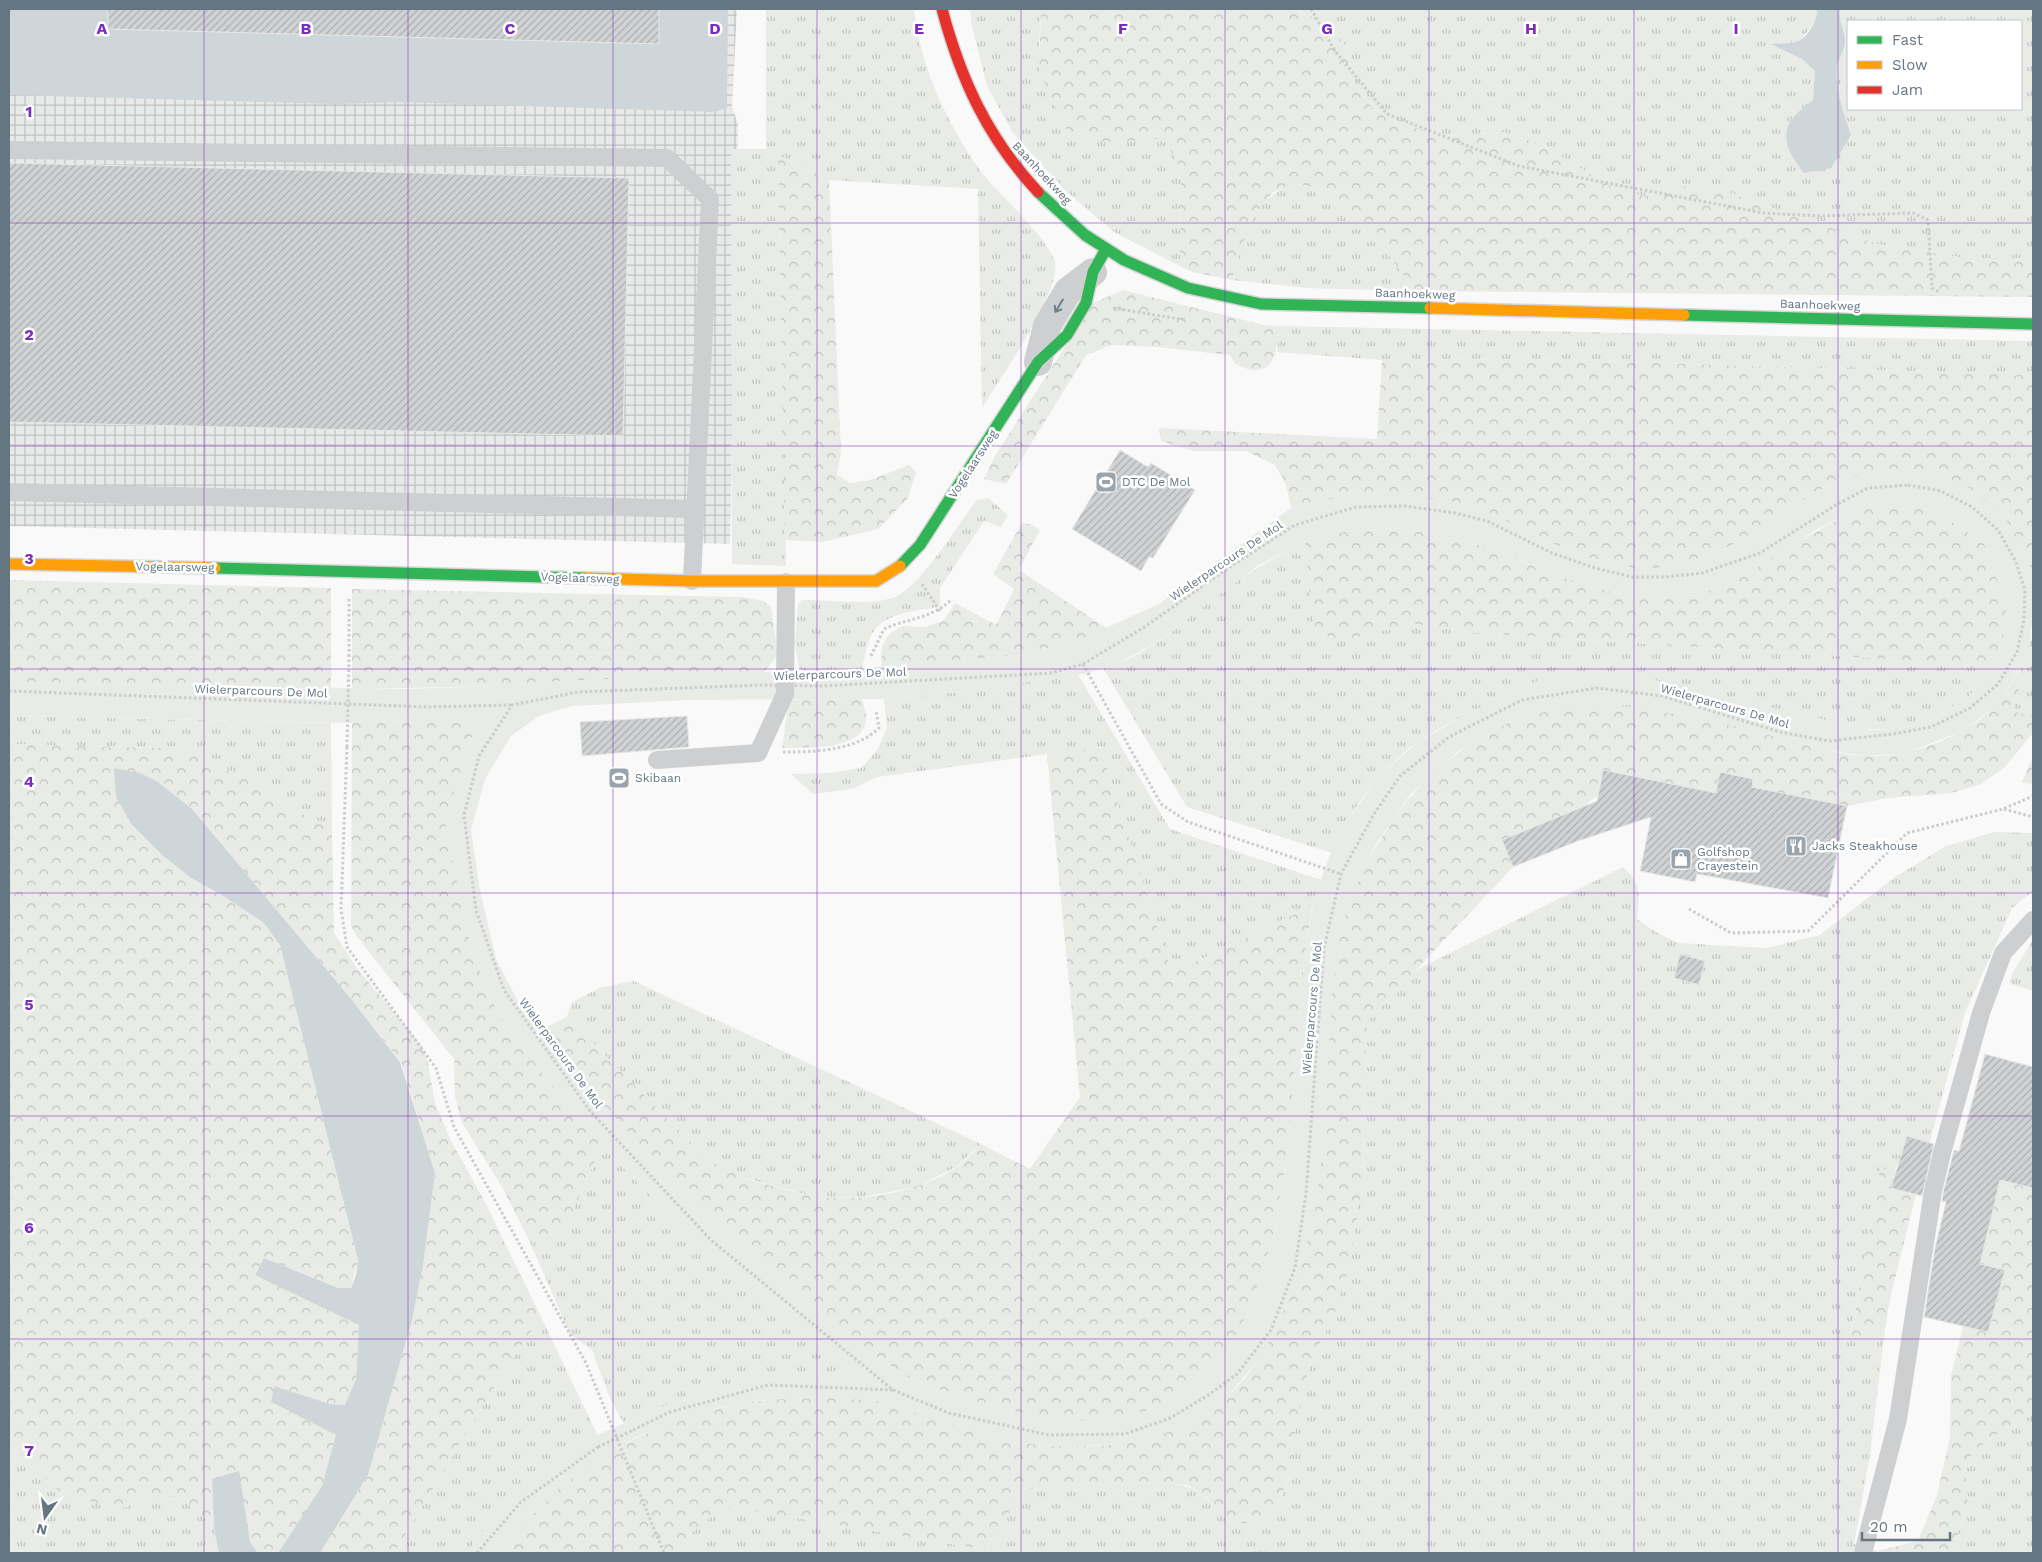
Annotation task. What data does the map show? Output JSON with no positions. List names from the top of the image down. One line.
{"streets":{"street":["Baanhoekweg","Vogelaarsweg"],"path":["Wielerparcours De Mol"]},"crossings":[["Baanhoekweg","Vogelaarsweg"]],"places":{"sports":["DTC De Mol","Skibaan"],"restaurant":["Jacks Steakhouse"],"shop":["Golfshop Crayestein"]},"legend":["Fast","Slow","Jam"],"scale_bar":"20 m","north":"bottom","grid":{"columns":["A","B","C","D","E","F","G","H","I"],"rows":["1","2","3","4","5","6","7"]}}
